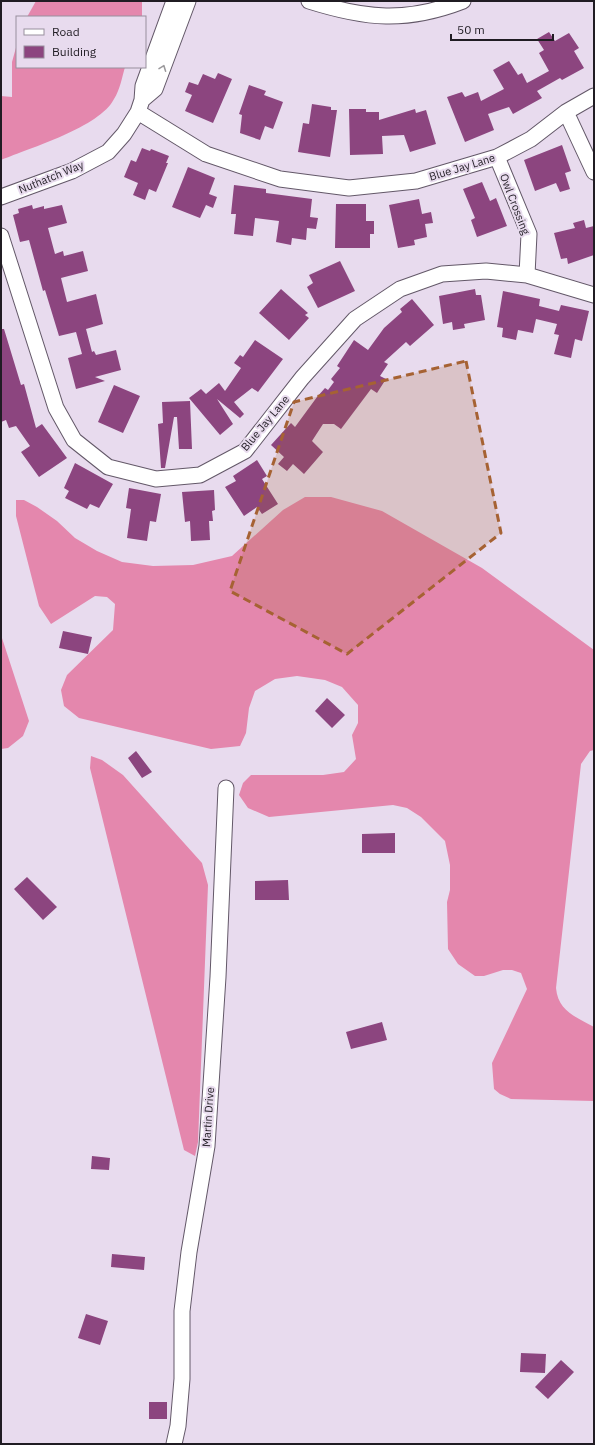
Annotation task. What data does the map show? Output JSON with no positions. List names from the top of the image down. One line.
{"streets":{"street":["Blue Jay Lane","Nuthatch Way","Owl Crossing","Martin Drive"]},"crossings":[["Blue Jay Lane","Nuthatch Way"],["Blue Jay Lane","Owl Crossing"]],"legend":["Road","Building"],"scale_bar":"50 m"}
